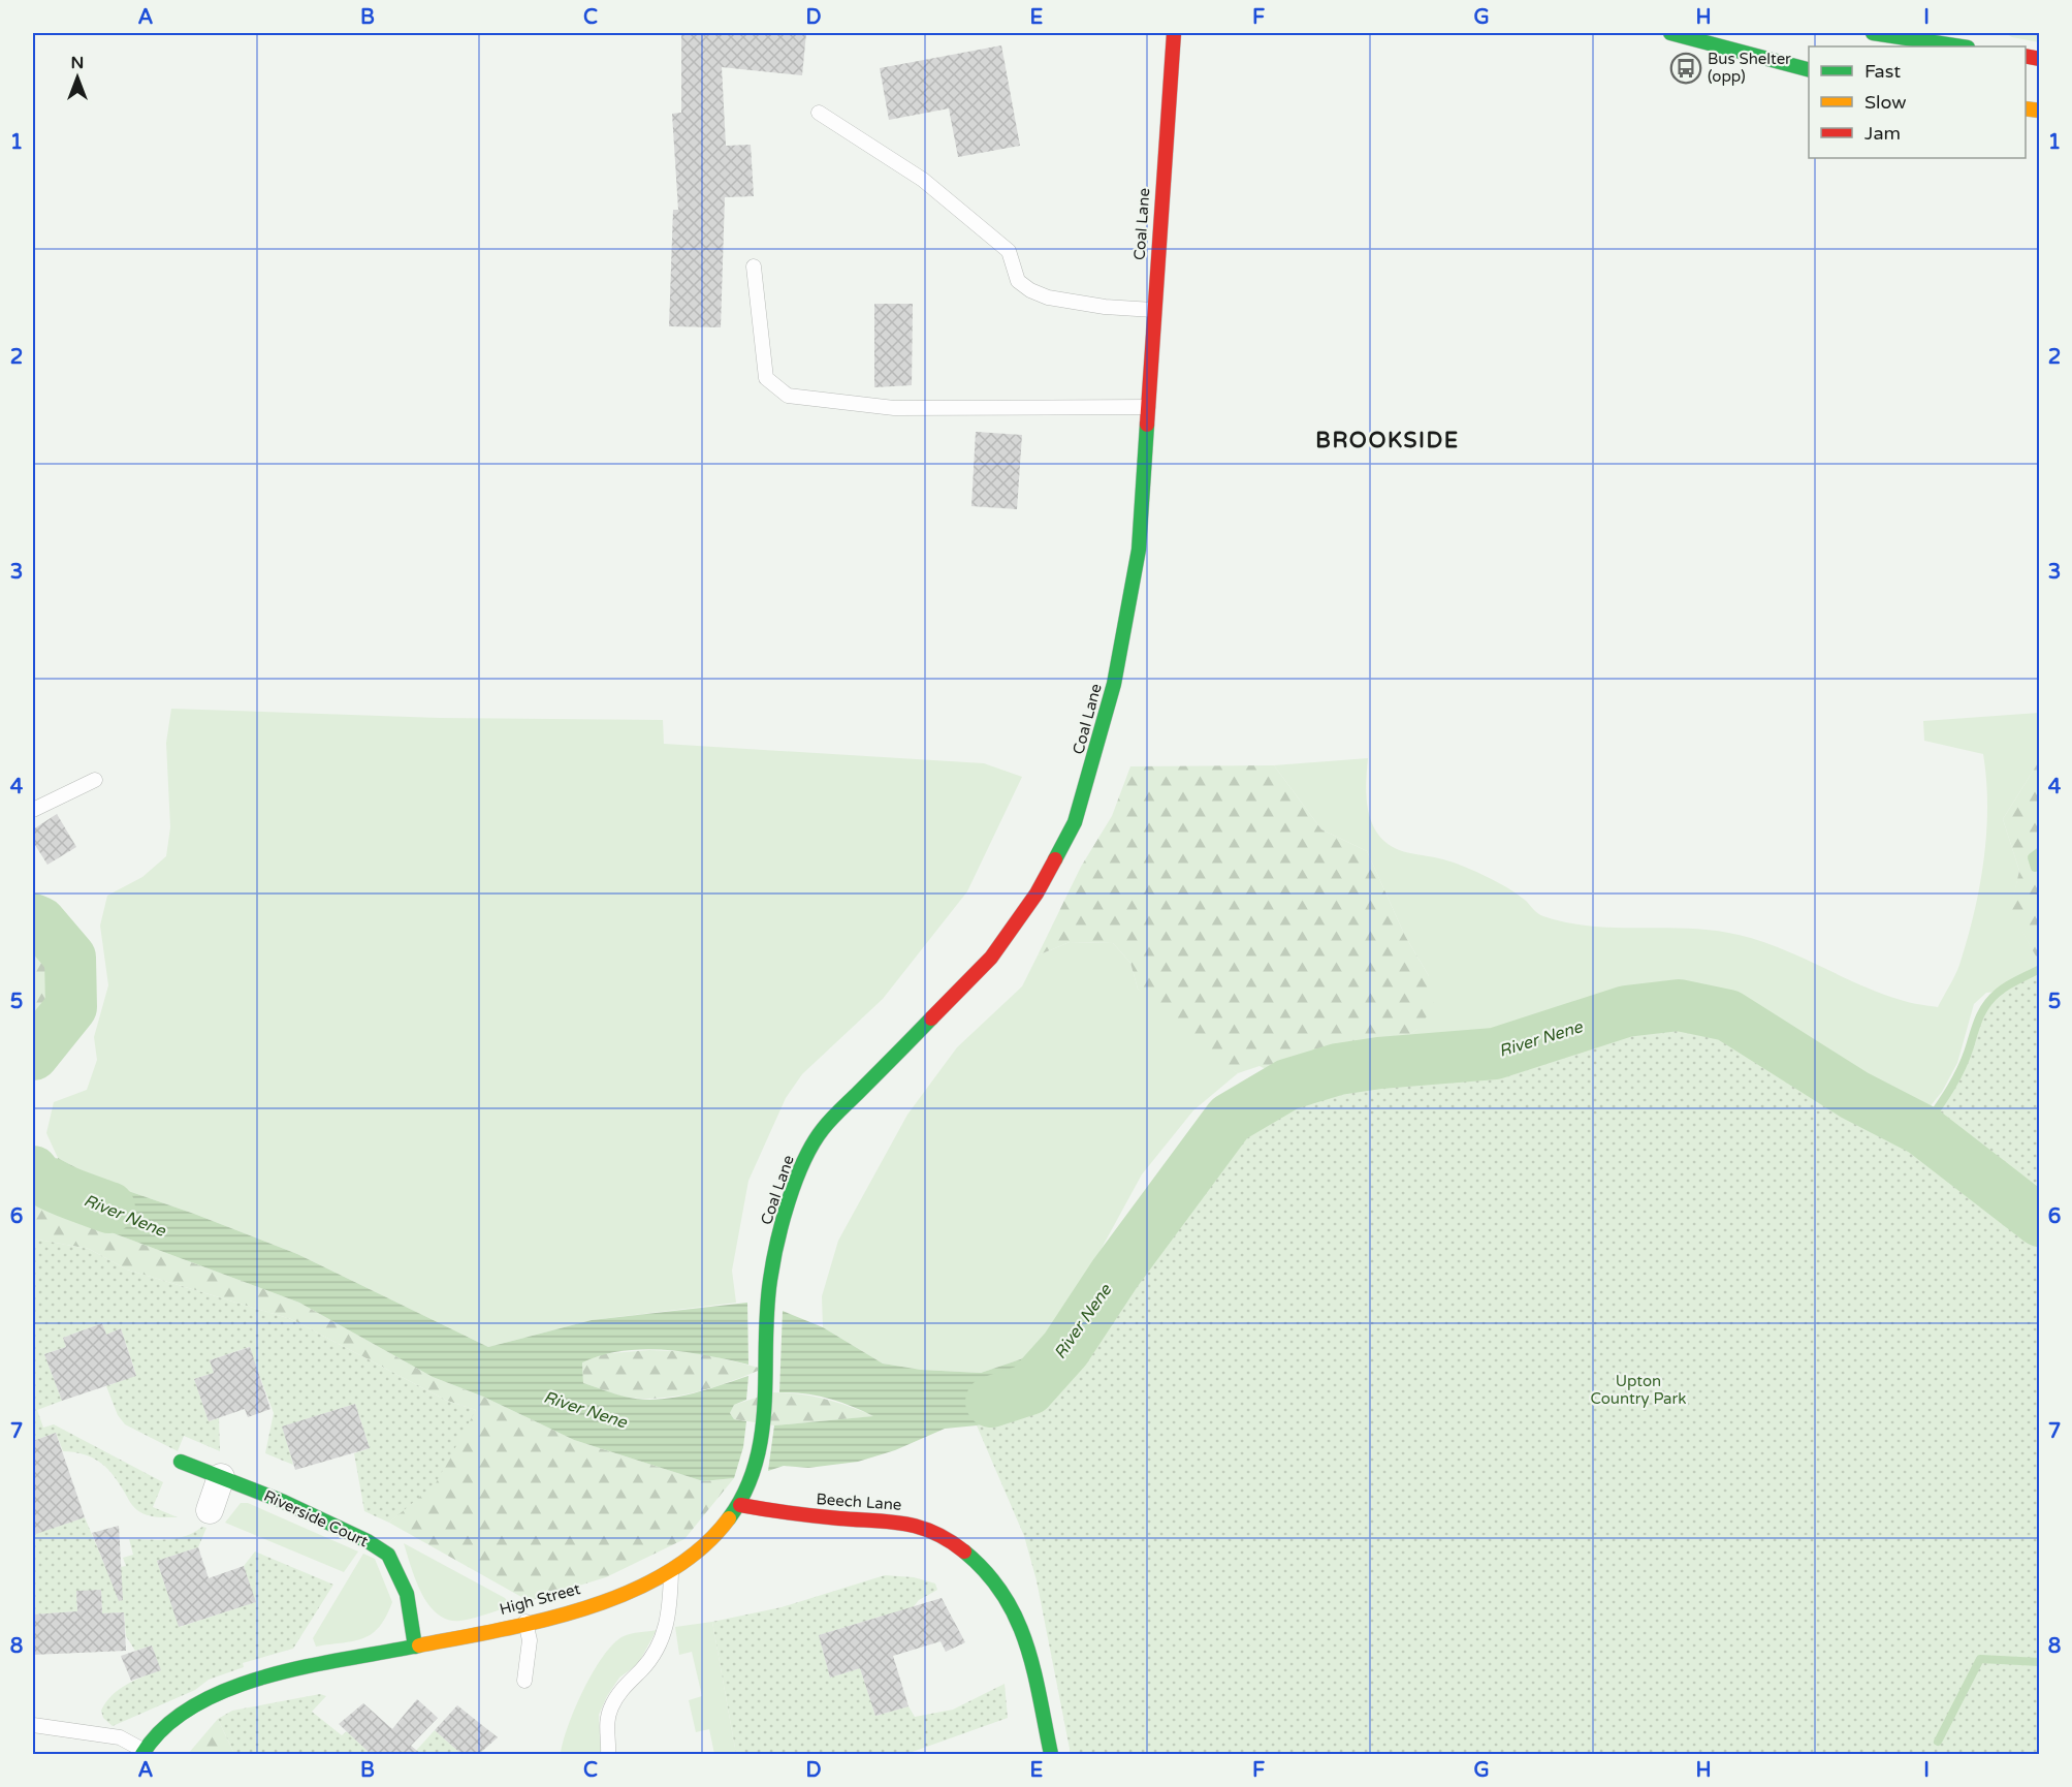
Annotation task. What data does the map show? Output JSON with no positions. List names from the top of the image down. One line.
{"streets":{"main road":["Coal Lane","Beech Lane","Riverside Court","High Street"]},"crossings":[["Coal Lane","High Street"],["Beech Lane","High Street"],["Riverside Court","High Street"]],"districts":["BROOKSIDE"],"water":["River Nene"],"parks":["Upton Country Park"],"places":{"bus stop":["Bus Shelter (opp)"]},"legend":["Fast","Slow","Jam"],"north":"top","grid":{"columns":["A","B","C","D","E","F","G","H","I"],"rows":["1","2","3","4","5","6","7","8"]}}
